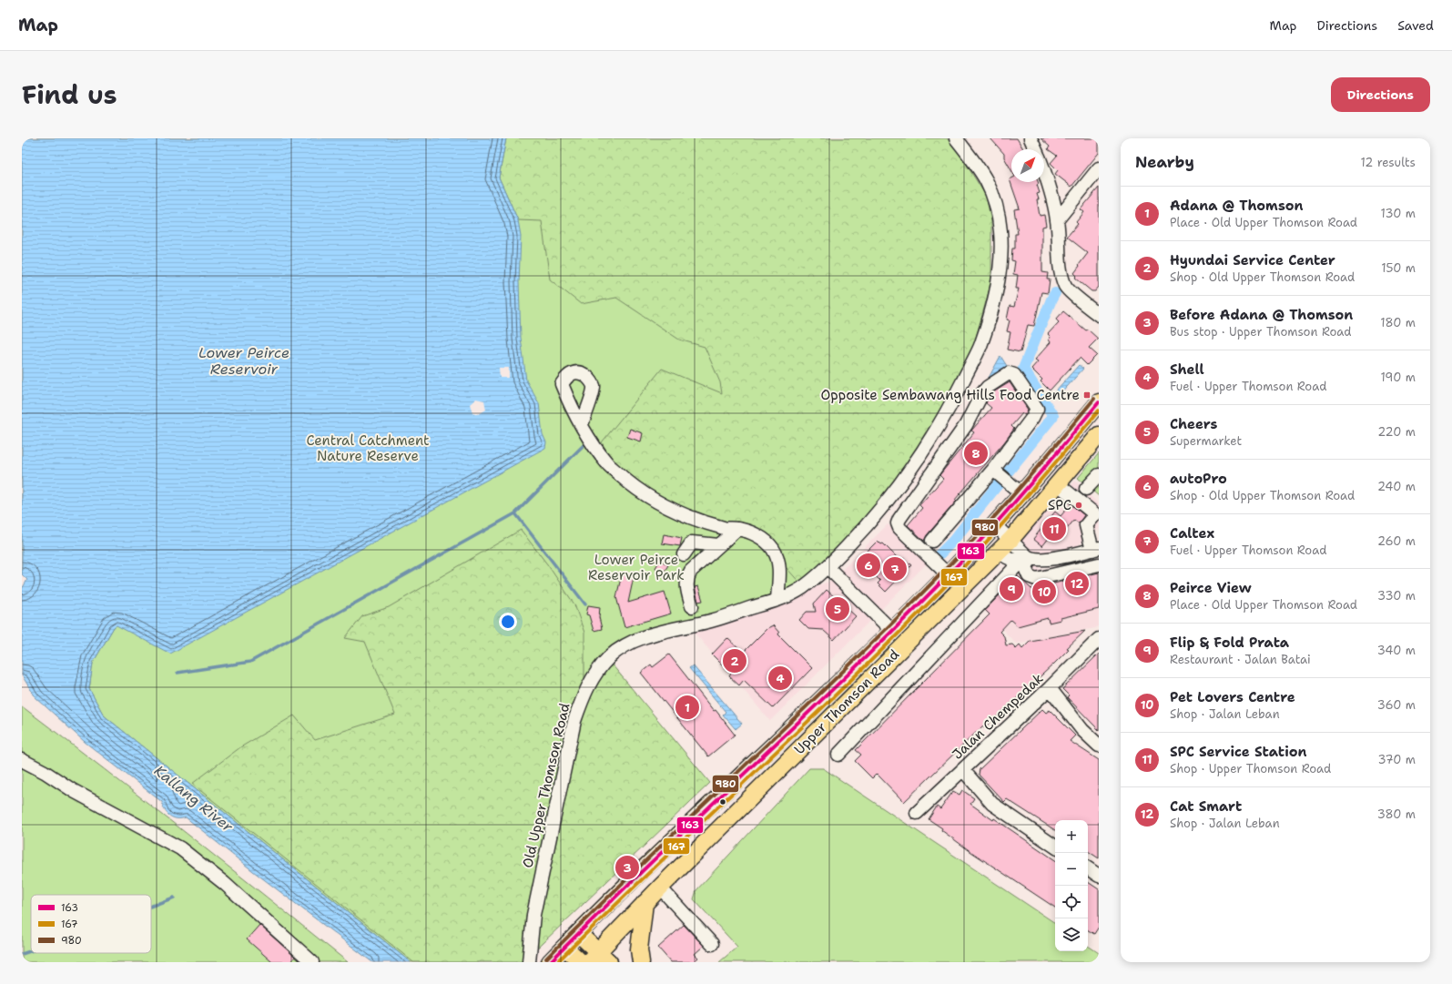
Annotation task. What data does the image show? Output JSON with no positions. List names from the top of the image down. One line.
{"streets":{"main road":["Upper Thomson Road"],"street":["Jalan Chempedak","Old Upper Thomson Road"]},"crossings":[["Upper Thomson Road","Old Upper Thomson Road"]],"water":["Lower Peirce Reservoir","Kallang River"],"parks":["Central Catchment Nature Reserve","Lower Peirce Reservoir Park"],"places":{"transit":["Opposite Sembawang Hills Food Centre"],"other":["SPC"]},"lines":["transit line 980","transit line 163","transit line 167"],"legend":["163","167","980"],"north":"top right","page":{"header":"Map","nav":["Map","Directions","Saved"],"title":"Find us","buttons":"Directions","heading":["Nearby","12 results"],"list":[{"mark":"1","name":"Adana @ Thomson","note":"Place · Old Upper Thomson Road","value":"130 m"},{"mark":"2","name":"Hyundai Service Center","note":"Shop · Old Upper Thomson Road","value":"150 m"},{"mark":"3","name":"Before Adana @ Thomson","note":"Bus stop · Upper Thomson Road","value":"180 m"},{"mark":"4","name":"Shell","note":"Fuel · Upper Thomson Road","value":"190 m"},{"mark":"5","name":"Cheers","note":"Supermarket","value":"220 m"},{"mark":"6","name":"autoPro","note":"Shop · Old Upper Thomson Road","value":"240 m"},{"mark":"7","name":"Caltex","note":"Fuel · Upper Thomson Road","value":"260 m"},{"mark":"8","name":"Peirce View","note":"Place · Old Upper Thomson Road","value":"330 m"},{"mark":"9","name":"Flip & Fold Prata","note":"Restaurant · Jalan Batai","value":"340 m"},{"mark":"10","name":"Pet Lovers Centre","note":"Shop · Jalan Leban","value":"360 m"},{"mark":"11","name":"SPC Service Station","note":"Shop · Upper Thomson Road","value":"370 m"},{"mark":"12","name":"Cat Smart","note":"Shop · Jalan Leban","value":"380 m"}],"pins":["8","11","6","7","12","9","10","5","2","4","1","3"],"map_buttons":["+","−"]}}
